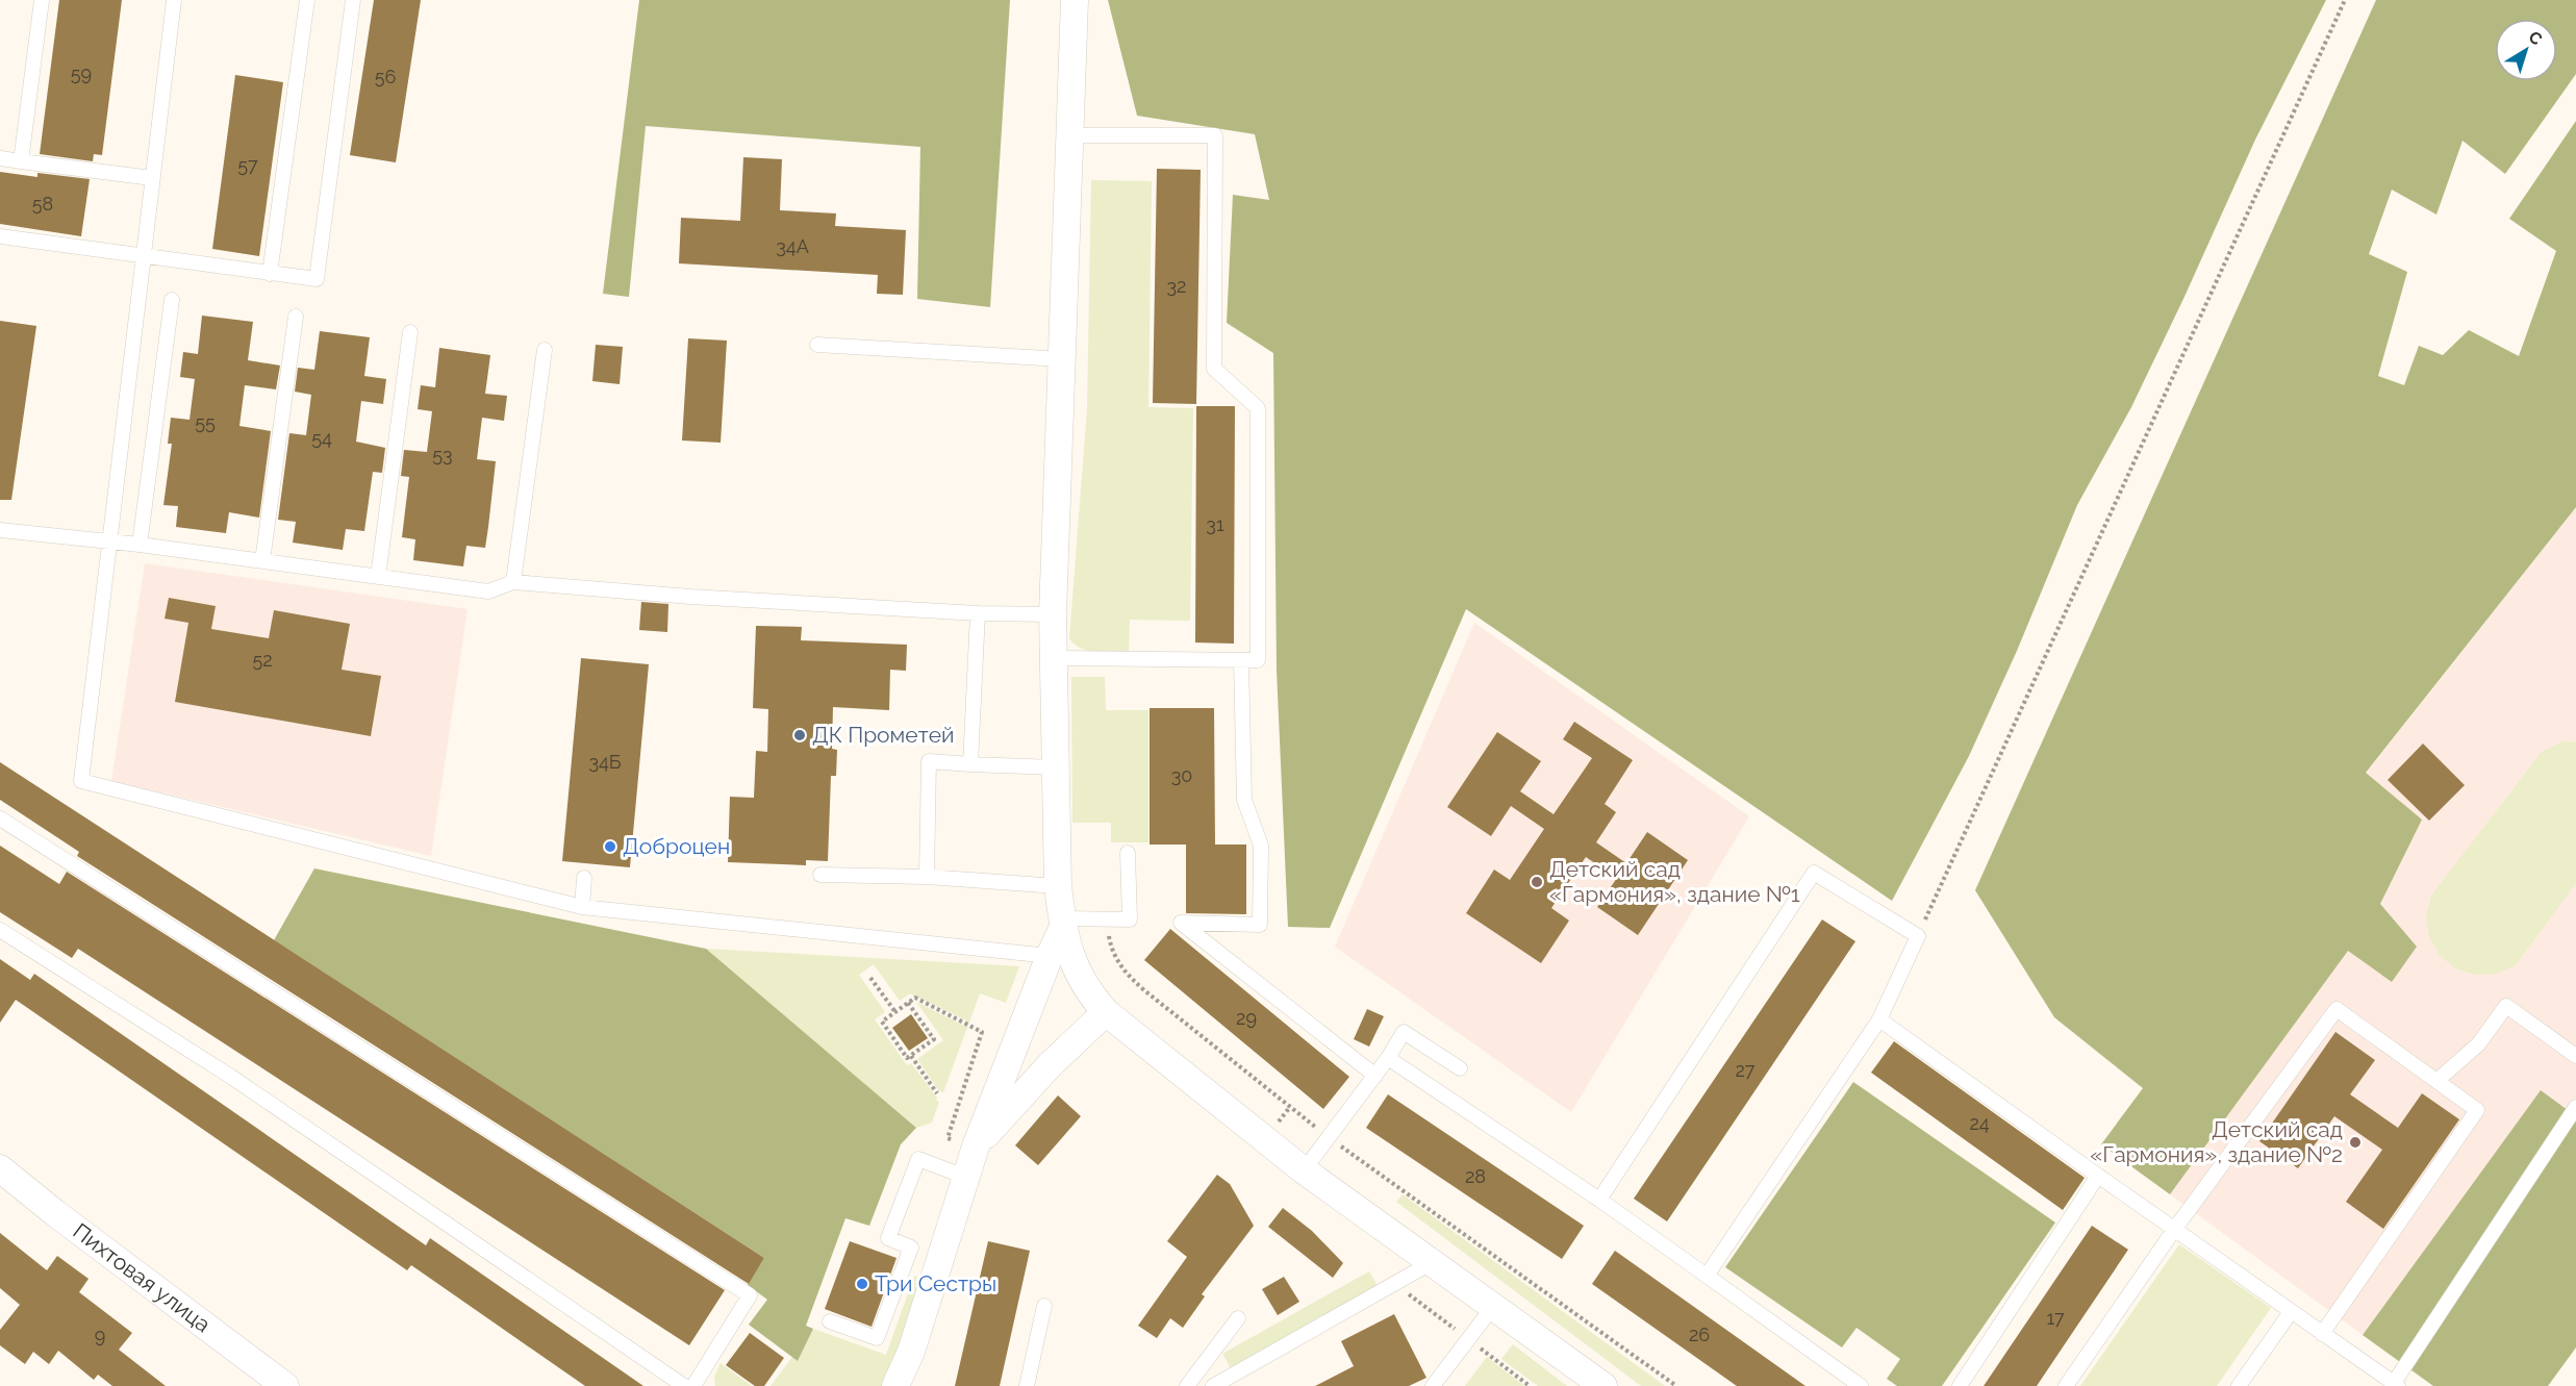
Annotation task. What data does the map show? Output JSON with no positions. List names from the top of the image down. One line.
{"streets":{"street":["Пихтовая улица"]},"places":["ДК Прометей","Доброцен","Детский сад «Гармония», здание №1","Детский сад «Гармония», здание №2","Три Сестры"],"house_numbers":["59","56","57","58","34А","32","55","54","53","31","52","34Б","30","29","27","24","28","17","26","9"],"north":"top right"}
